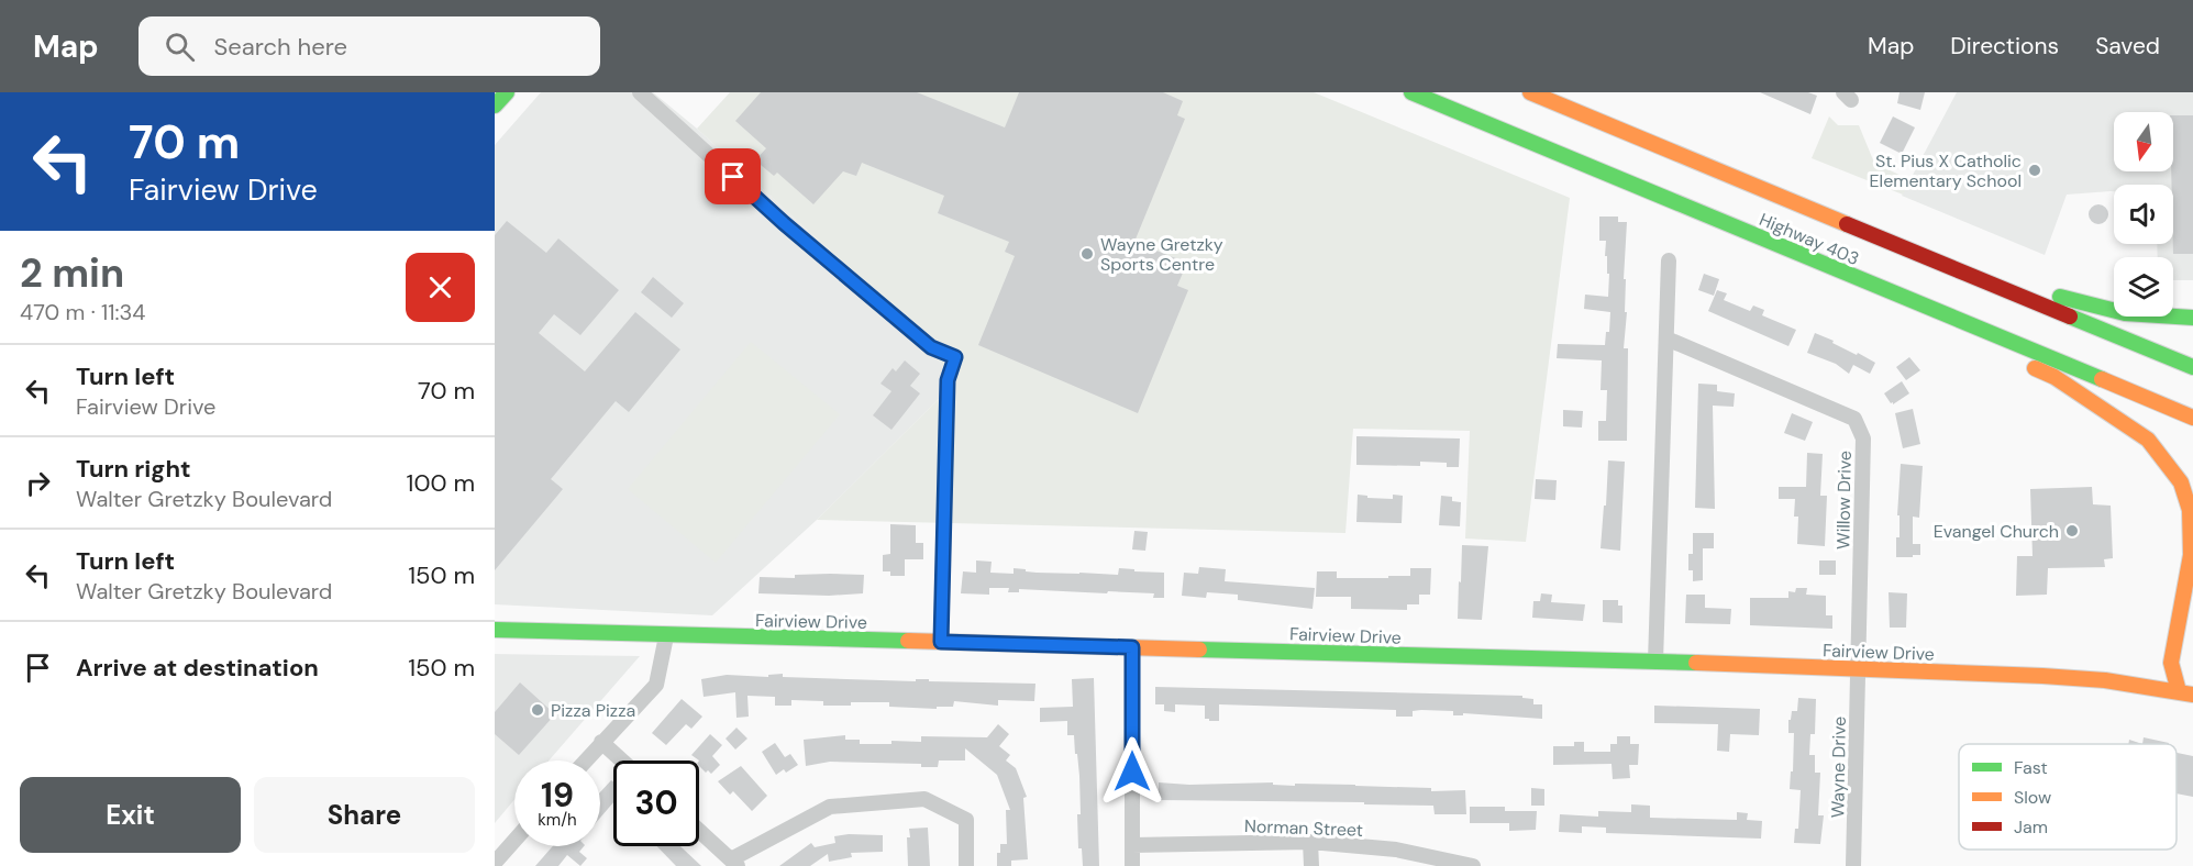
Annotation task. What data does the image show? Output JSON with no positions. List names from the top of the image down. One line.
{"streets":{"main road":["Highway 403","Fairview Drive"],"street":["Willow Drive","Wayne Drive","Norman Street"]},"crossings":[["Willow Drive","Fairview Drive"],["Willow Drive","Wayne Drive"],["Fairview Drive","Wayne Drive"]],"places":["St. Pius X Catholic Elementary School","Wayne Gretzky Sports Centre","Evangel Church","Pizza Pizza"],"legend":["Fast","Slow","Jam"],"north":"bottom","page":{"header":"Map","search":"Search here","nav":["Map","Directions","Saved"],"turn":["70 m","Fairview Drive"],"heading":["2 min","470 m · 11:34"],"list":[{"name":"Turn left","note":"Fairview Drive","value":"70 m"},{"name":"Turn right","note":"Walter Gretzky Boulevard","value":"100 m"},{"name":"Turn left","note":"Walter Gretzky Boulevard","value":"150 m"},{"name":"Arrive at destination","value":"150 m"}],"speed":"19 km/h","limit":"30","buttons":["Exit","Share"]}}
